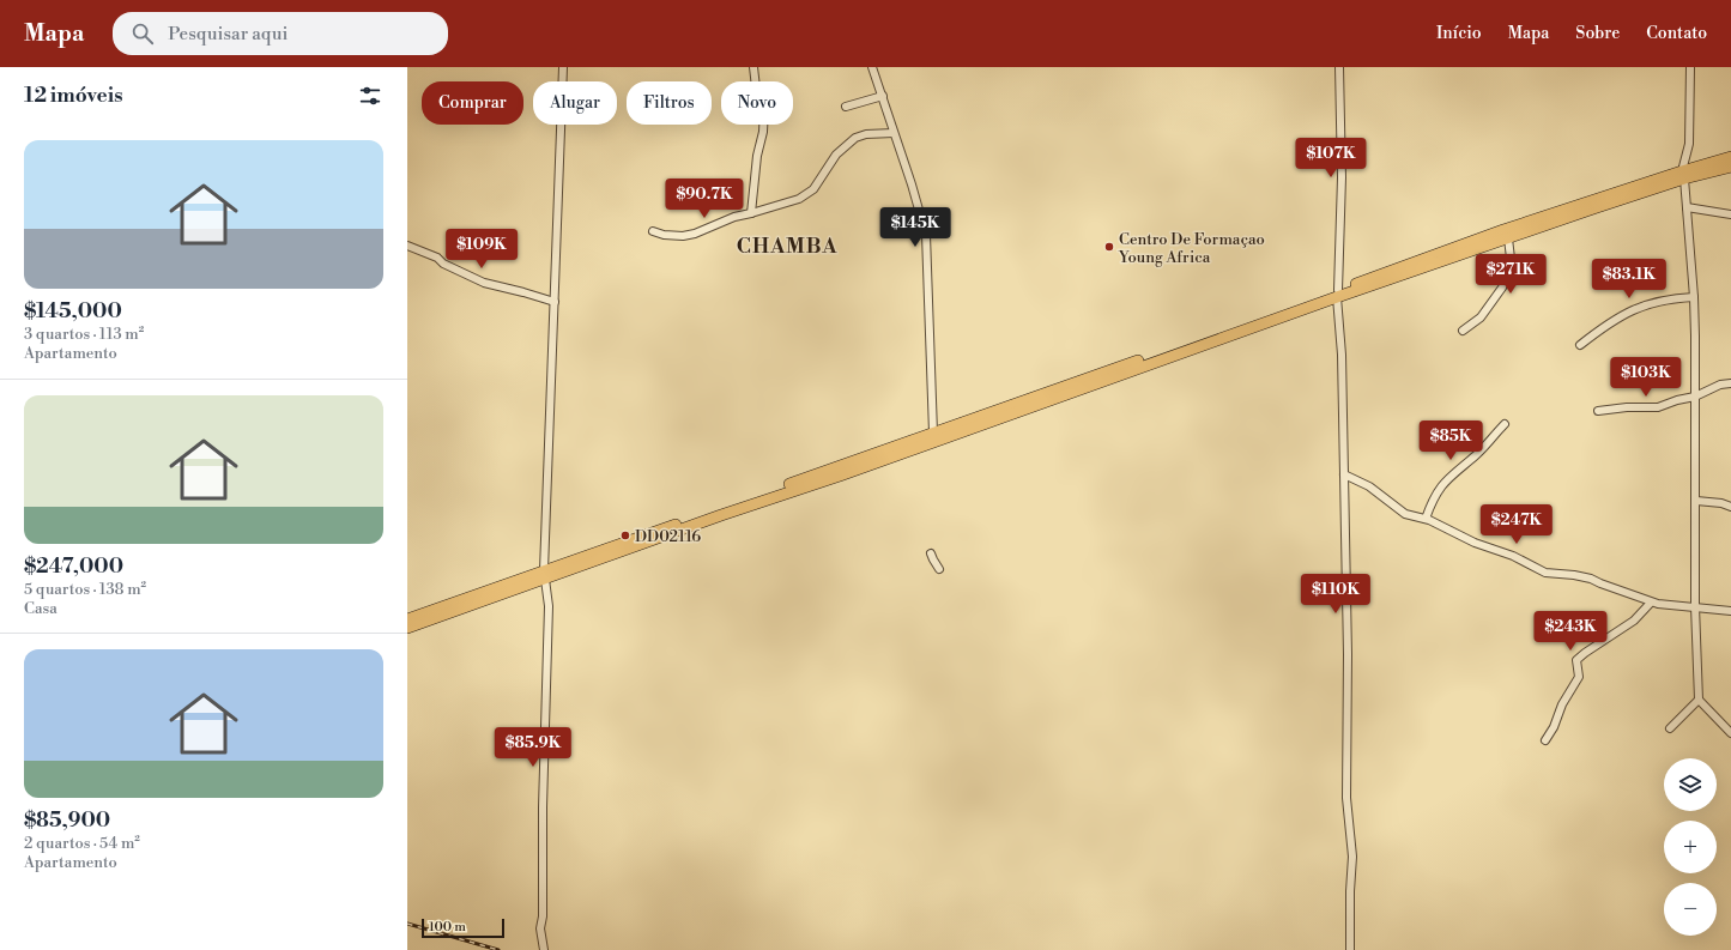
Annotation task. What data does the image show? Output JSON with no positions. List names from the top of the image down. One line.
{"districts":["CHAMBA"],"places":["Centro De Formaçao Young Africa","DD02116"],"scale_bar":"100 m","page":{"header":"Mapa","search":"Pesquisar aqui","nav":["Início","Mapa","Sobre","Contato"],"heading":"12 imóveis","chip":["Comprar","Alugar","Filtros","Novo"],"list":[{"name":"$145,000","note":"3 quartos · 113 m² · Apartamento"},{"name":"$247,000","note":"5 quartos · 138 m² · Casa"},{"name":"$85,900","note":"2 quartos · 54 m² · Apartamento"}],"price":["$107K","$90.7K","$145K","$109K","$271K","$83.1K","$103K","$85K","$247K","$110K","$243K","$85.9K"],"map_buttons":["+","−"],"scale":"100 m"}}
